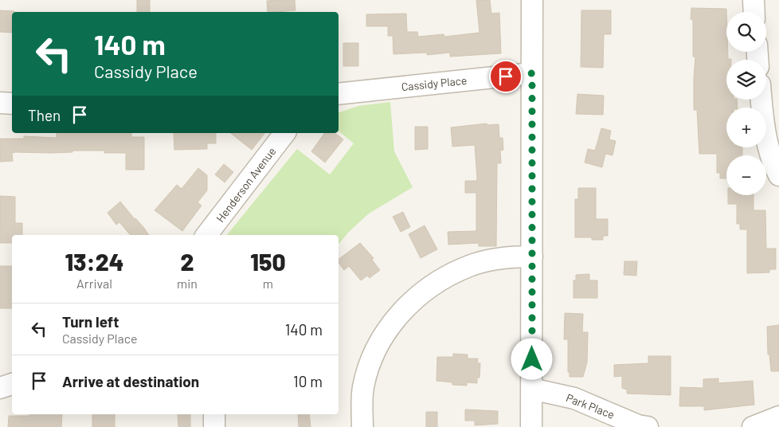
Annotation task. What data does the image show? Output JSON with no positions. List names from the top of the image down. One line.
{"streets":{"street":["Cassidy Place","Henderson Avenue","Park Place"]},"page":{"map_buttons":["+","−"],"turn":["140 m","Cassidy Place"],"then":"Then","eta":["13:24","Arrival","2","min","150","m"],"list":[{"name":"Turn left","note":"Cassidy Place","value":"140 m"},{"name":"Arrive at destination","value":"10 m"}]}}
